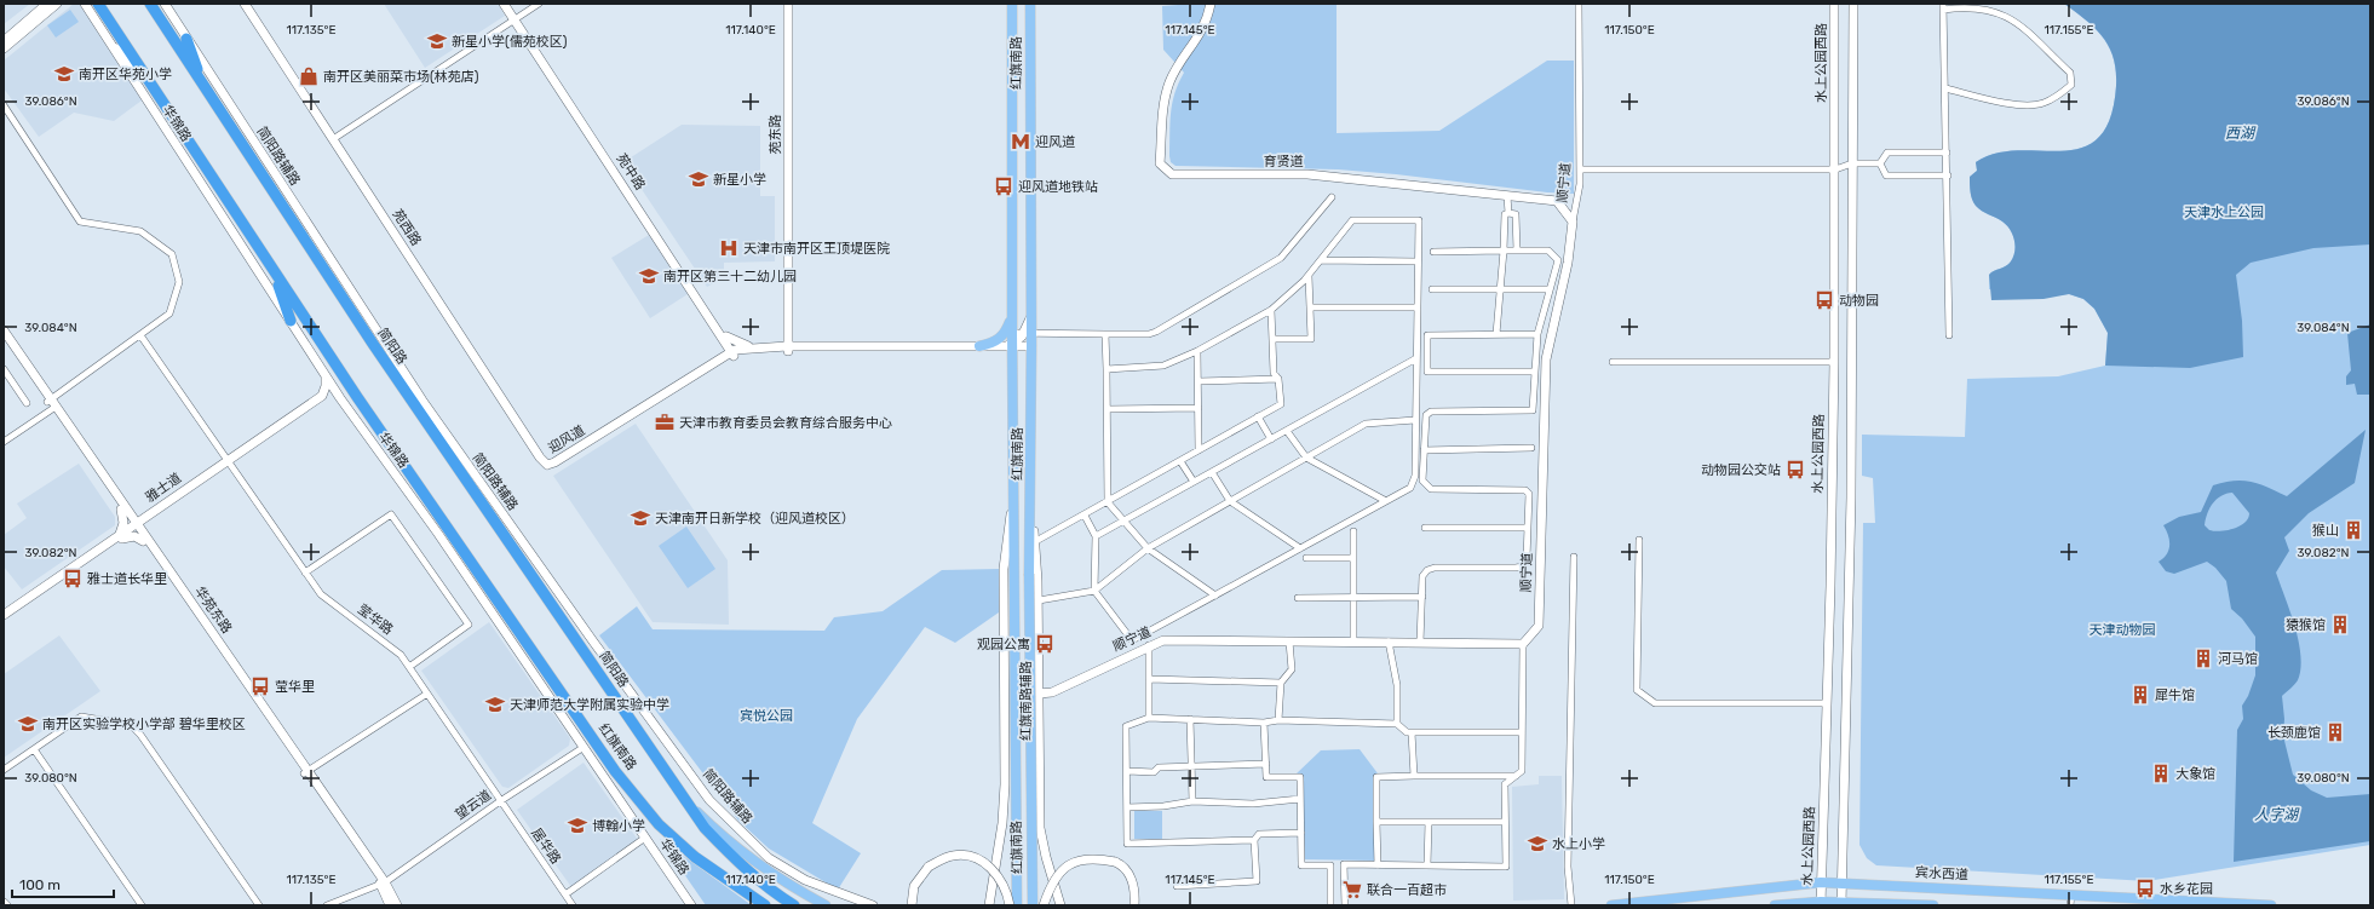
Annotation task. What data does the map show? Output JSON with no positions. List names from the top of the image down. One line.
{"streets":{"highway":["红旗南路","简阳路"],"main road":["宾水西道"],"street":["水上公园西路","华锦路","苑东路","简阳路辅路","育贤道","苑中路","顺宁道","苑西路","迎风道","雅士道","华苑东路","莹华路","红旗南路辅路","望云道","居华路"]},"crossings":[["红旗南路","迎风道"],["红旗南路","红旗南路辅路"],["水上公园西路","宾水西道"],["华锦路","雅士道"],["华锦路","望云道"],["苑东路","迎风道"],["育贤道","顺宁道"],["苑中路","迎风道"],["顺宁道","红旗南路辅路"],["苑西路","迎风道"],["雅士道","华苑东路"],["雅士道","莹华路"],["华苑东路","望云道"],["莹华路","望云道"],["莹华路","居华路"],["望云道","居华路"]],"water":["西湖","人字湖"],"parks":["天津水上公园","天津动物园","宾悦公园"],"places":{"school or university":["新星小学(儒苑校区)","南开区华苑小学","新星小学","南开区第三十二幼儿园","天津南开日新学校（迎风道校区）","天津师范大学附属实验中学","南开区实验学校小学部 碧华里校区","博翰小学","水上小学"],"shop":["南开区美丽菜市场(林苑店)"],"metro station":["迎风道"],"bus stop":["迎风道地铁站","动物园","动物园公交站","雅士道长华里","观园公寓","莹华里","水乡花园"],"hospital":["天津市南开区王顶堤医院"],"office":["天津市教育委员会教育综合服务中心"],"building":["猴山","猿猴馆","河马馆","犀牛馆","长颈鹿馆","大象馆"],"supermarket":["联合一百超市"]},"scale_bar":"100 m","coordinates":["117.135°E","117.140°E","117.145°E","117.150°E","117.155°E","39.086°N","39.084°N","39.082°N","39.080°N"]}
